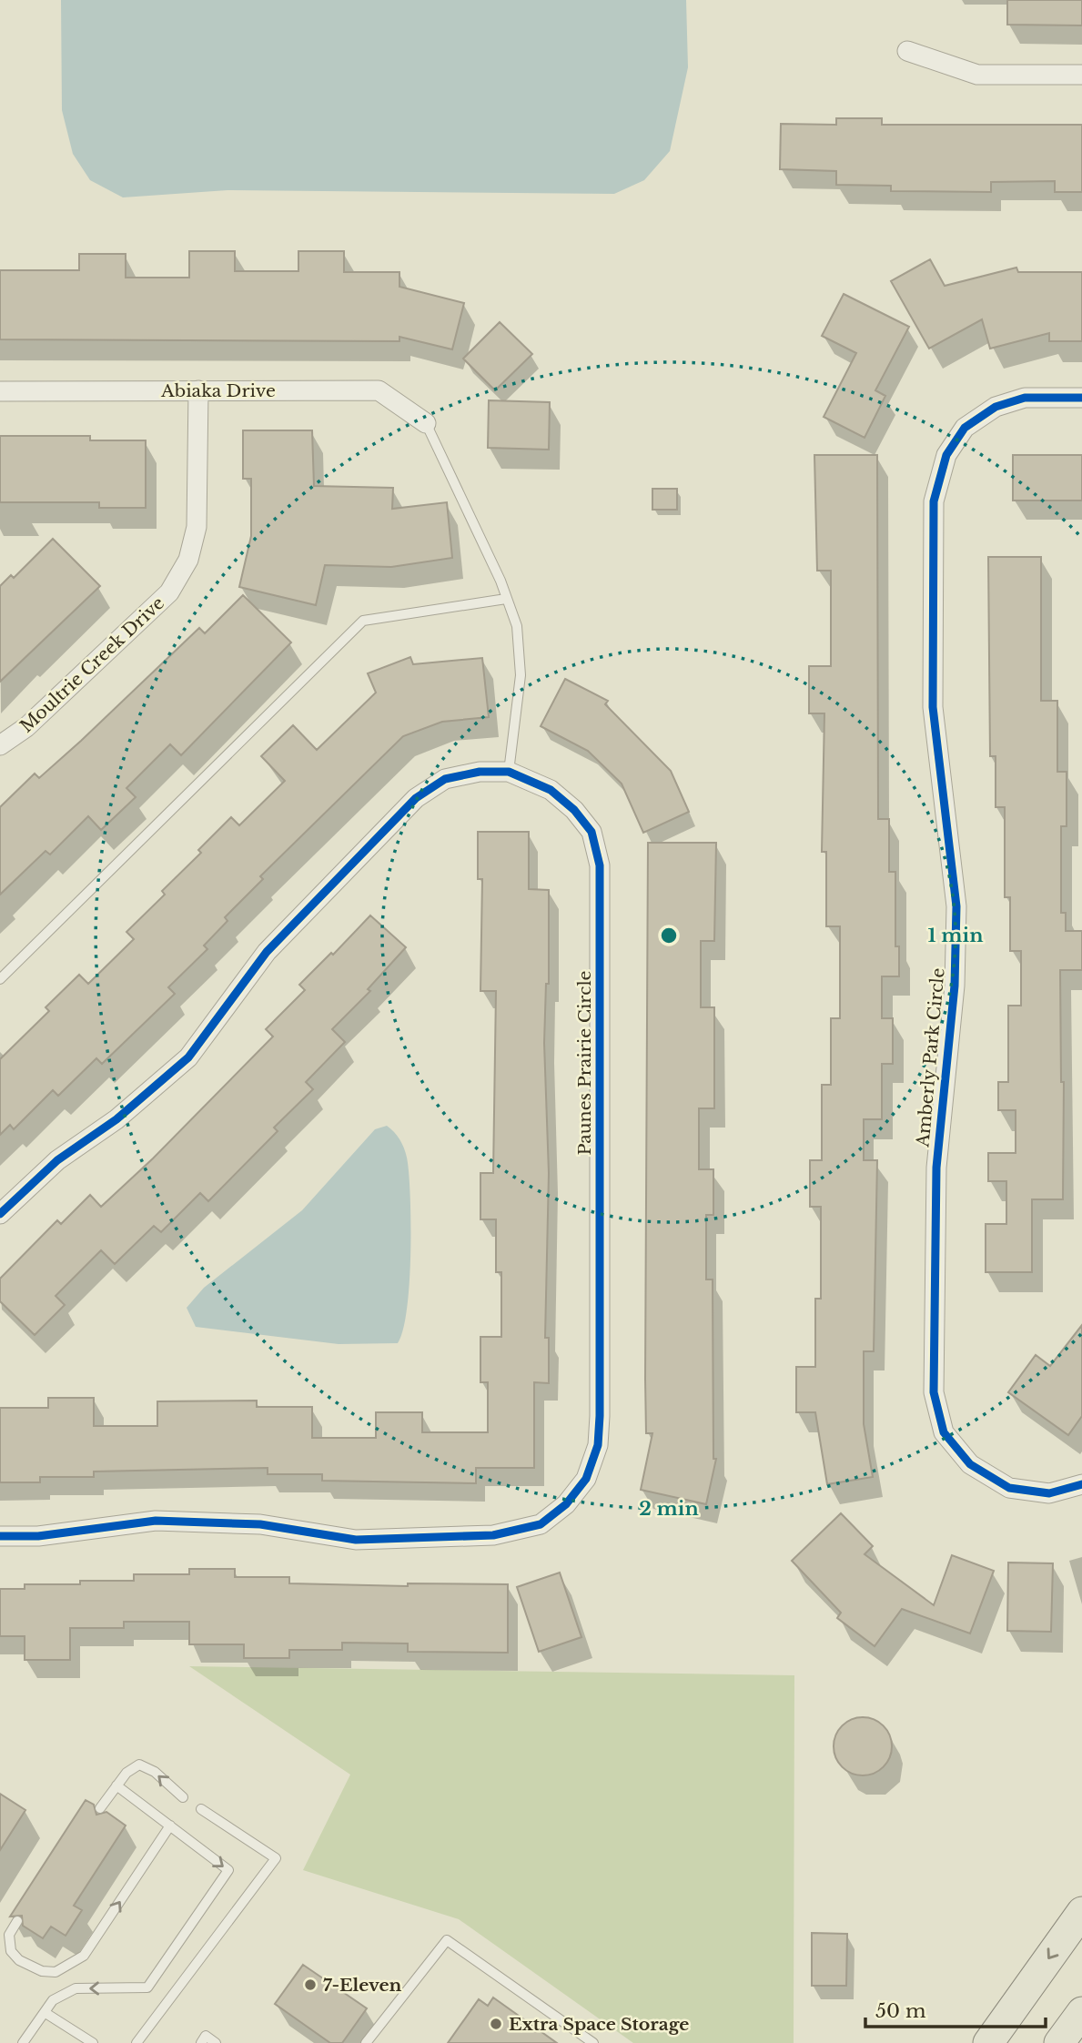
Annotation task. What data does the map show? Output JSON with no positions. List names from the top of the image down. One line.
{"streets":{"street":["Abiaka Drive","Moultrie Creek Drive","Amberly Park Circle","Paunes Prairie Circle"]},"crossings":[["Abiaka Drive","Moultrie Creek Drive"]],"places":["7-Eleven","Extra Space Storage"],"scale_bar":"50 m","rings":["1 min","2 min"]}
